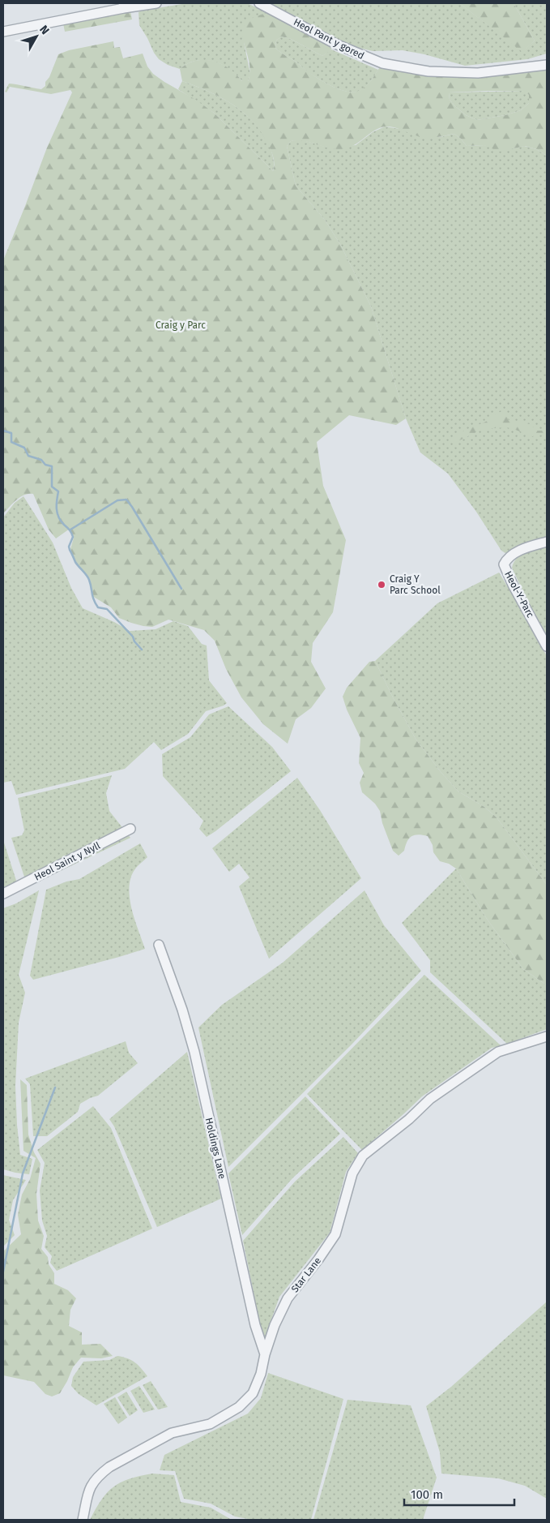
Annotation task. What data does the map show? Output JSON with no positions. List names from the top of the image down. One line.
{"streets":{"street":["Heol Pant y gored","Heol-Y-Parc","Heol Saint y Nyll","Holdings Lane","Star Lane"]},"crossings":[["Holdings Lane","Star Lane"]],"parks":["Craig y Parc"],"places":["Craig Y Parc School"],"scale_bar":"100 m","north":"top right"}
